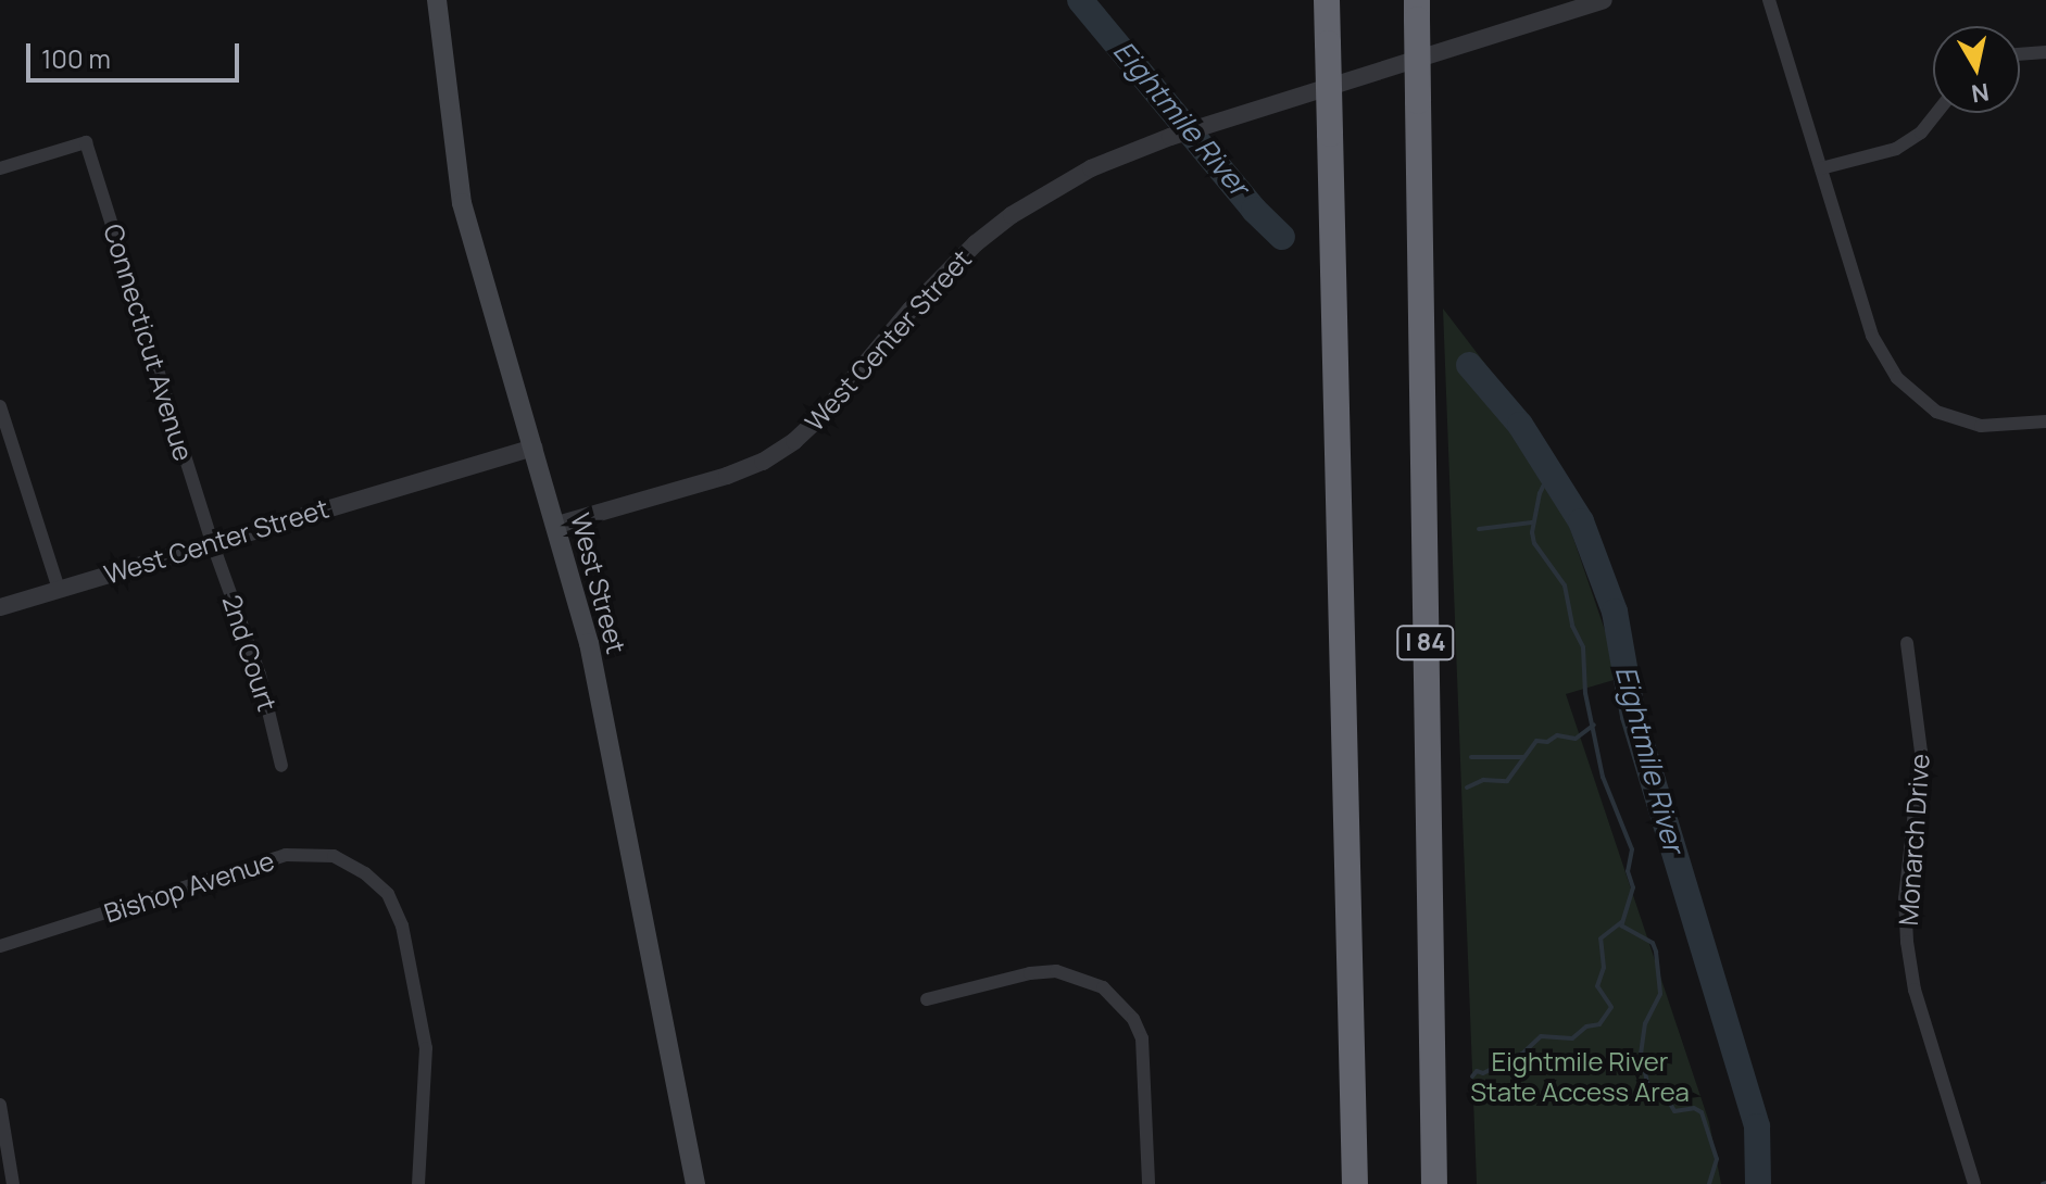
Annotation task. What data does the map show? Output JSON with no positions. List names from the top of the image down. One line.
{"streets":{"highway":["I 84"],"main road":["West Street"],"street":["West Center Street","Connecticut Avenue","2nd Court","Monarch Drive","Bishop Avenue"]},"crossings":[["West Center Street","Connecticut Avenue"],["West Center Street","West Street"],["West Center Street","2nd Court"],["Connecticut Avenue","2nd Court"]],"water":["Eightmile River"],"parks":["Eightmile River State Access Area"],"scale_bar":"100 m","north":"bottom"}
